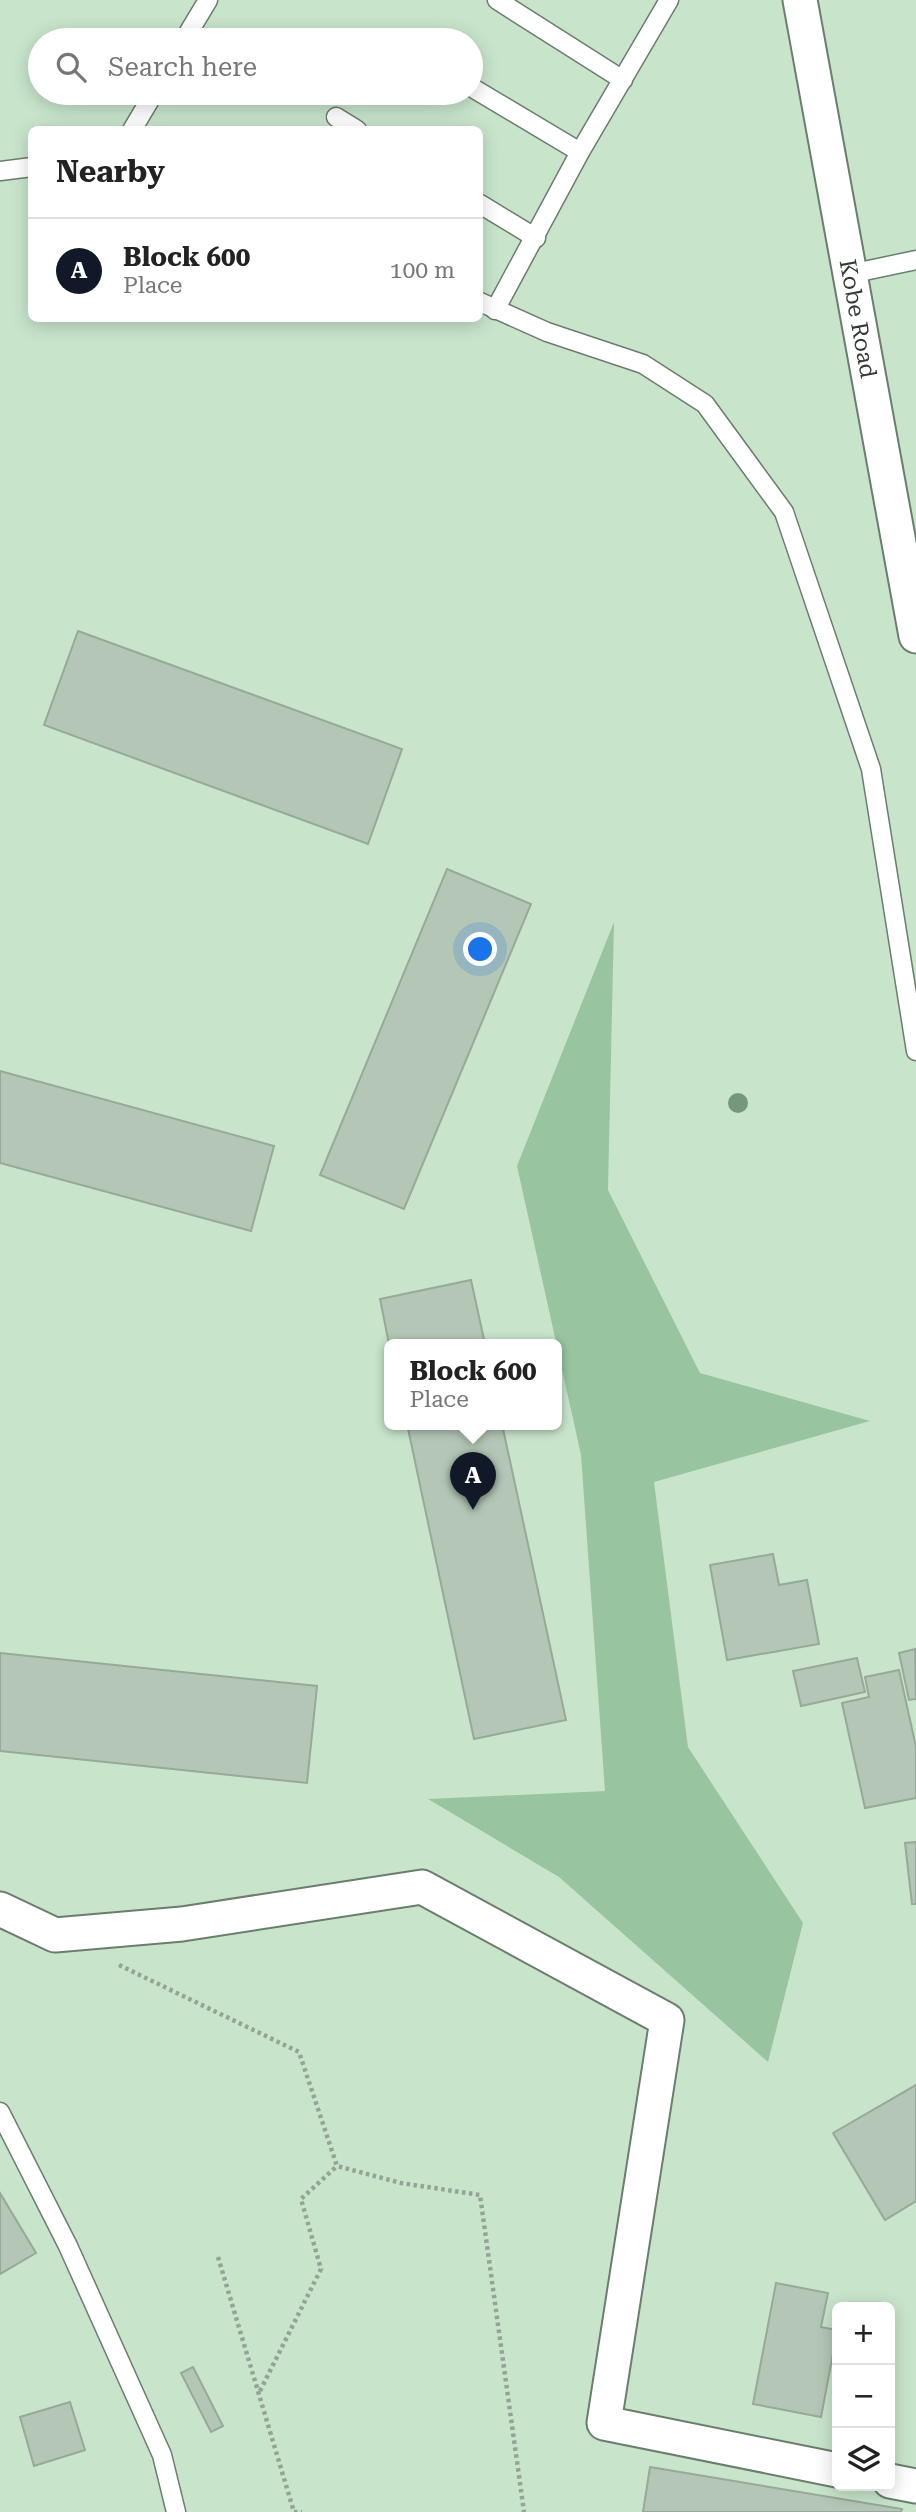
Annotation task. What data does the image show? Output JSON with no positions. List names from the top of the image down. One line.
{"streets":{"street":["Kobe Road"]},"page":{"search":"Search here","heading":"Nearby","list":[{"mark":"A","name":"Block 600","note":"Place","value":"100 m"}],"popup":["Block 600","Place"],"pins":"A","map_buttons":["+","−"]}}
